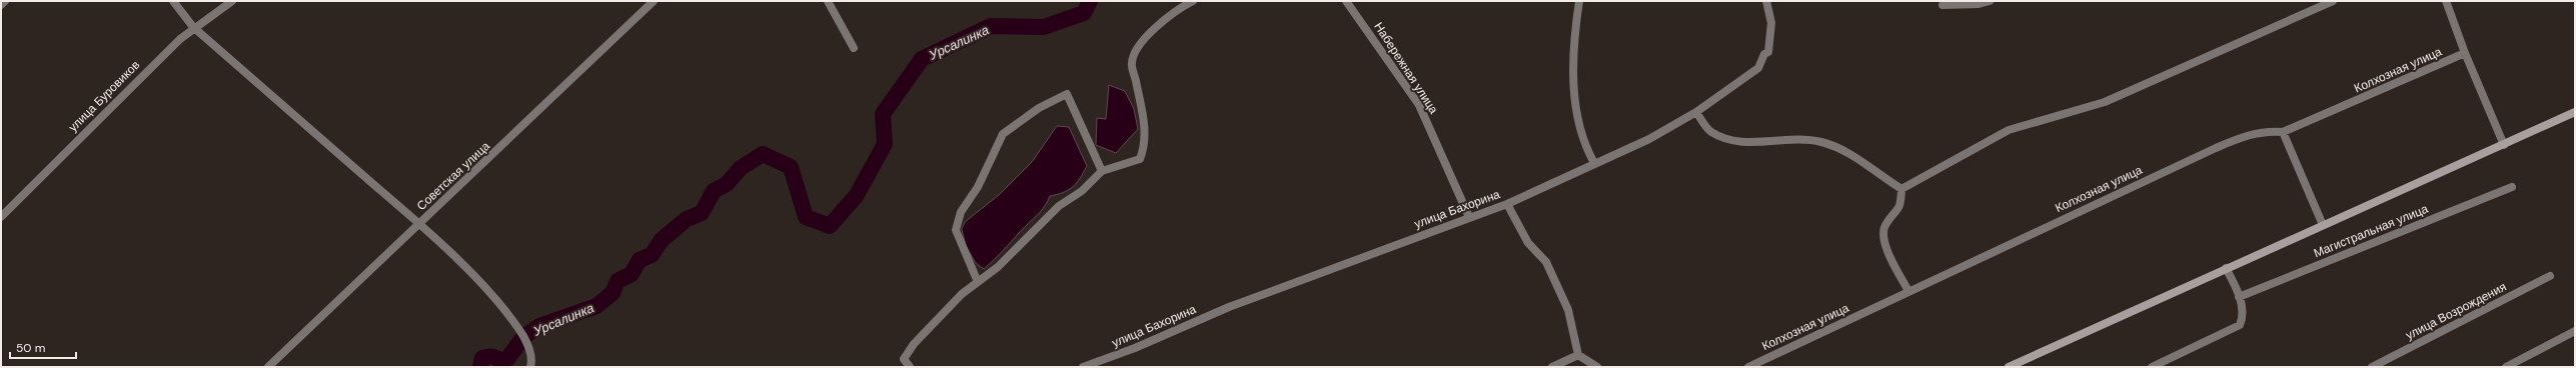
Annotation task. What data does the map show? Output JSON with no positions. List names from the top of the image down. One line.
{"streets":{"street":["Набережная улица","Колхозная улица","улица Буровиков","Советская улица","улица Бахорина","Магистральная улица","улица Возрождения"]},"crossings":[["Набережная улица","улица Бахорина"]],"water":["Урсалинка"],"scale_bar":"50 m"}
